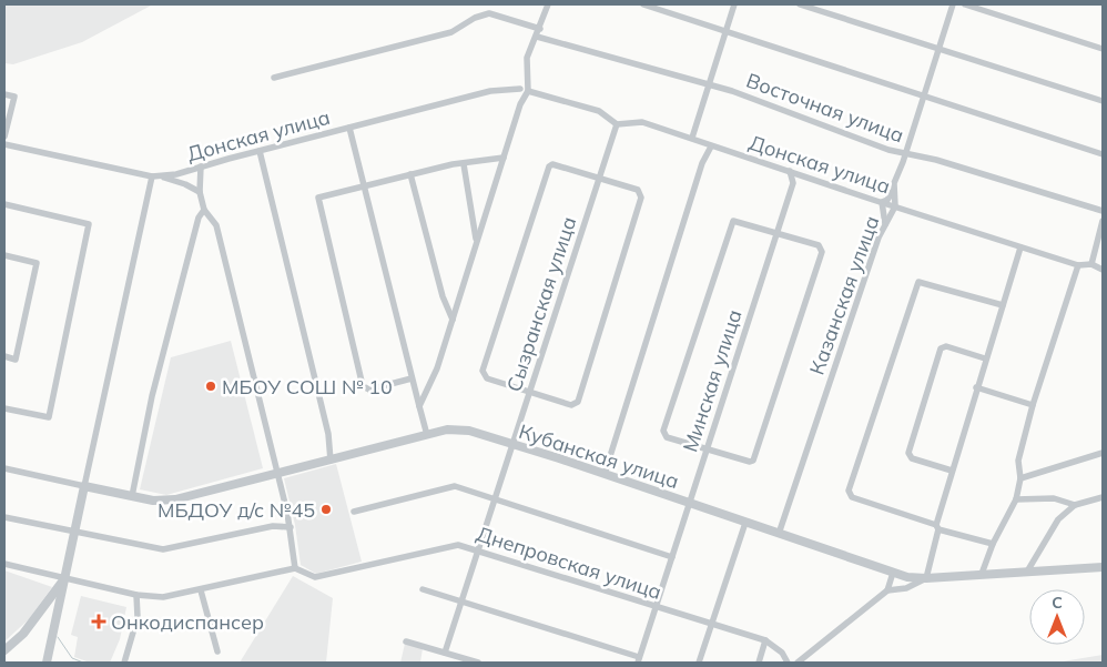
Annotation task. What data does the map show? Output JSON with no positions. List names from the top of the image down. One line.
{"streets":{"street":["Восточная улица","Донская улица","Казанская улица","Сызранская улица","Минская улица","Кубанская улица","Днепровская улица"]},"crossings":[["Восточная улица","Казанская улица"],["Донская улица","Казанская улица"],["Донская улица","Сызранская улица"],["Донская улица","Минская улица"],["Казанская улица","Кубанская улица"],["Сызранская улица","Кубанская улица"],["Сызранская улица","Днепровская улица"],["Минская улица","Кубанская улица"],["Минская улица","Днепровская улица"]],"places":{"other":["МБОУ СОШ № 10","МБДОУ д/с №45"],"health":["Онкодиспансер"]},"north":"top"}
